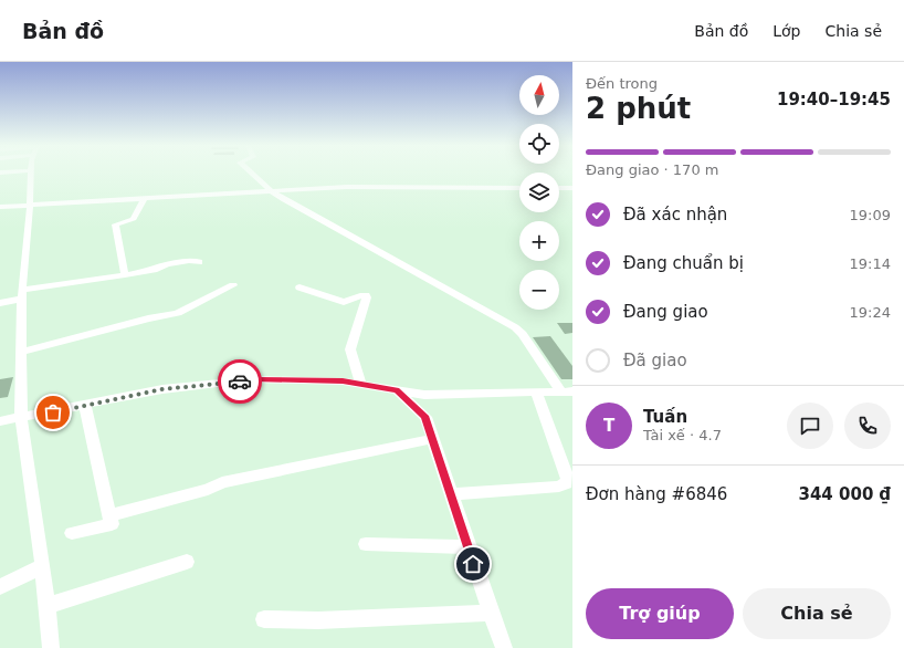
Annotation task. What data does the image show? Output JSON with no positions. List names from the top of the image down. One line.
{"north":"top","page":{"header":"Bản đồ","nav":["Bản đồ","Lớp","Chia sẻ"],"heading":["2 phút","Đến trong","19:40–19:45"],"panel":["Tuấn","Tài xế · 4.7","Đơn hàng #6846","344 000 ₫"],"map_buttons":["+","−"],"bar":"Đang giao · 170 m","list":[["Đã xác nhận","19:09"],["Đang chuẩn bị","19:14"],["Đang giao","19:24"],"Đã giao"],"round":"T","buttons":["Trợ giúp","Chia sẻ"]}}
